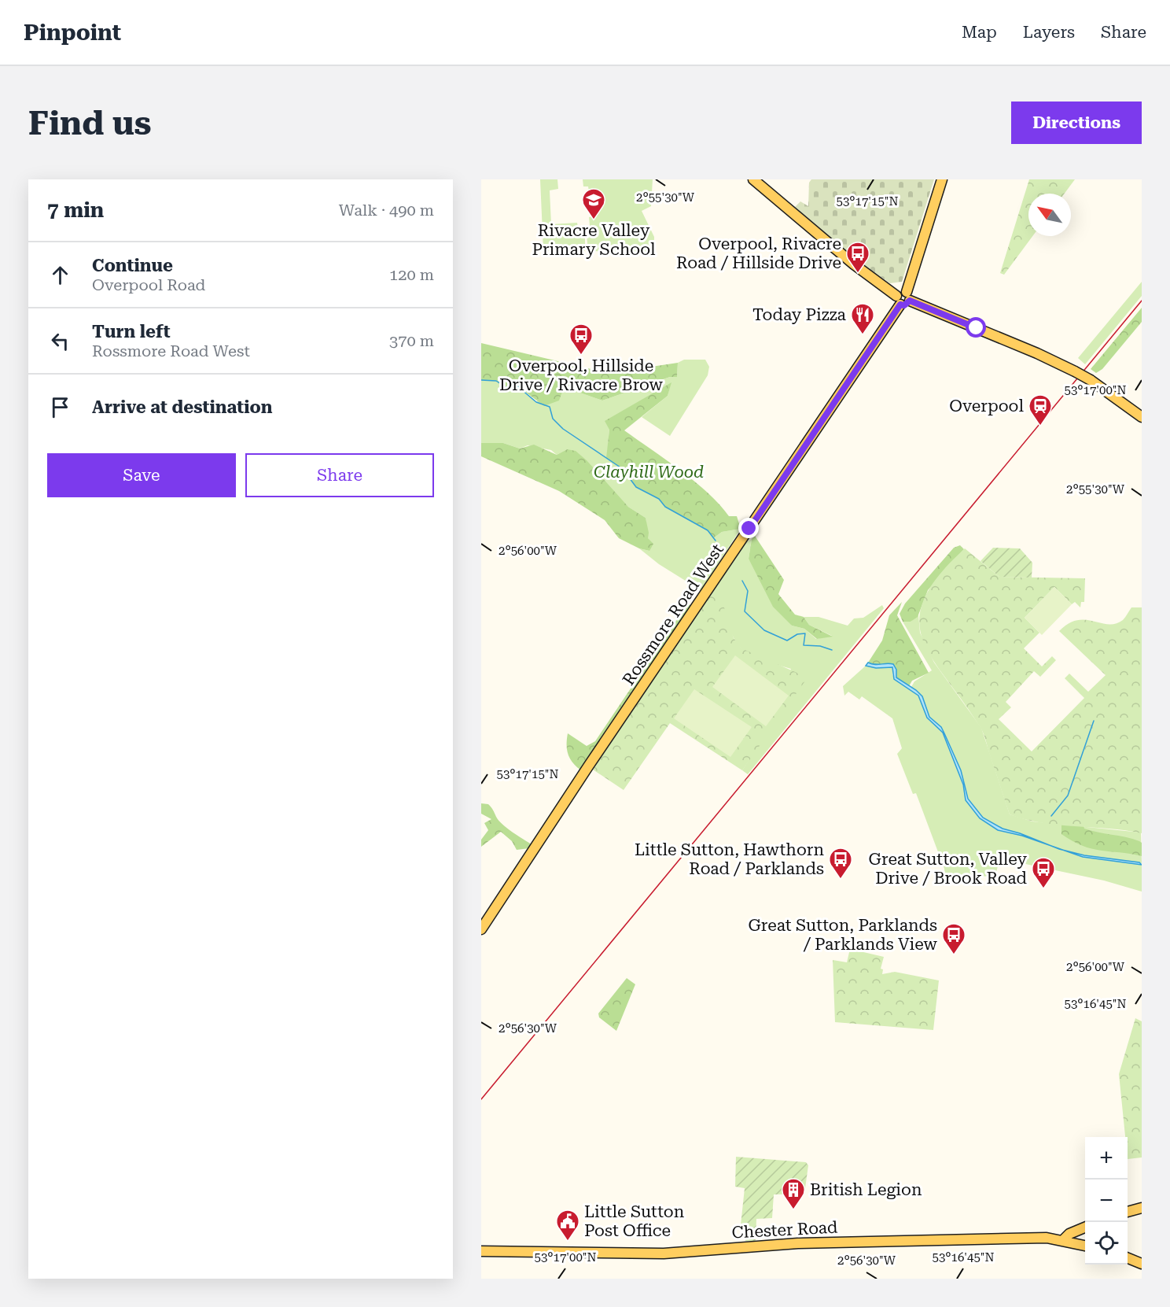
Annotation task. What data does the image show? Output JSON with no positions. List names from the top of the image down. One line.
{"streets":{"main road":["Rossmore Road West","Chester Road"]},"parks":["Clayhill Wood"],"places":{"school or university":["Rivacre Valley Primary School"],"bus stop":["Overpool, Rivacre Road / Hillside Drive","Overpool, Hillside Drive / Rivacre Brow","Little Sutton, Hawthorn Road / Parklands","Great Sutton, Valley Drive / Brook Road","Great Sutton, Parklands / Parklands View"],"restaurant":["Today Pizza"],"station":["Overpool"],"building":["British Legion"],"public building":["Little Sutton Post Office"]},"north":"top left","page":{"header":"Pinpoint","nav":["Map","Layers","Share"],"buttons":["Directions",["Save","Share"]],"title":"Find us","heading":["7 min","Walk · 490 m"],"list":[["Continue","Overpool Road","120 m"],["Turn left","Rossmore Road West","370 m"],"Arrive at destination"],"map_buttons":["+","−"]},"coordinates":["2°55'30\"W","53°17'15\"N","53°17'00\"N","2°56'00\"W","53°16'45\"N","2°56'30\"W"]}
